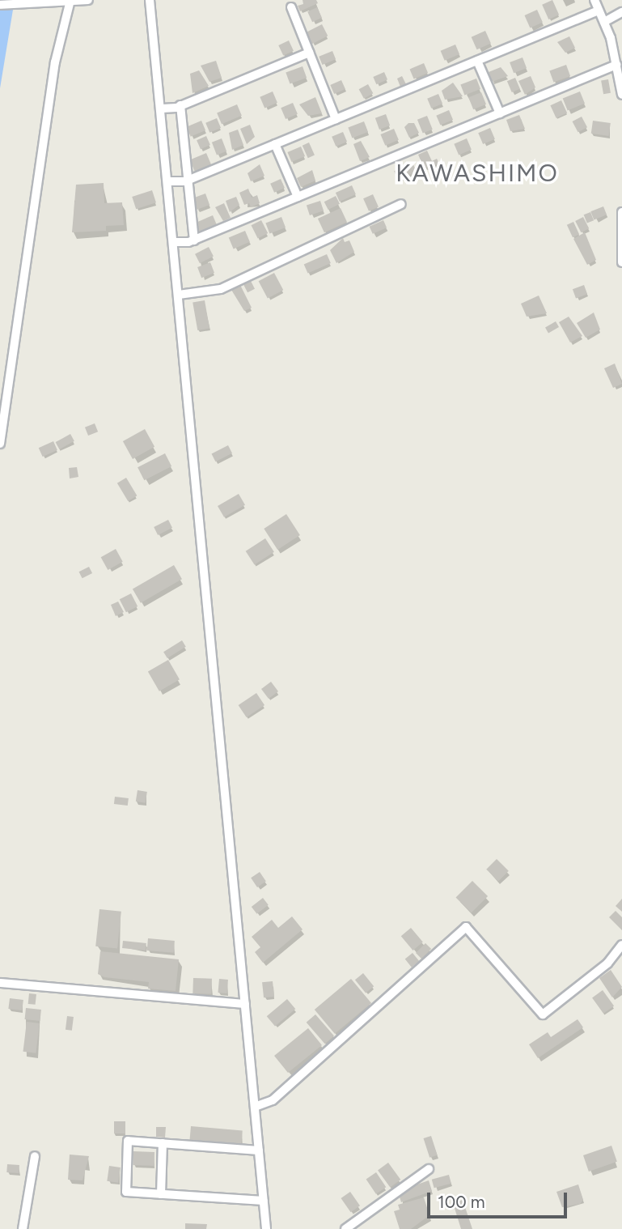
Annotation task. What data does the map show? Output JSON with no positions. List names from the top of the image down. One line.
{"districts":["KAWASHIMO"],"scale_bar":"100 m"}
